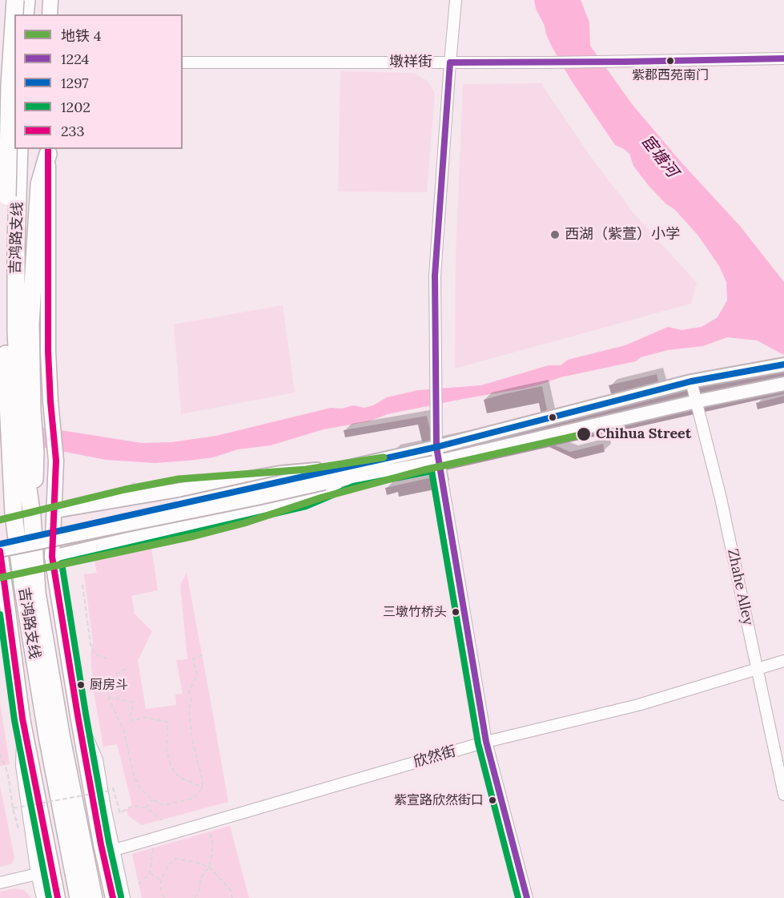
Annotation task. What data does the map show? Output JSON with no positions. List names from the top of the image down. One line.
{"streets":{"highway":["吉鸿路支线"],"street":["墩祥街","Zhahe Alley","欣然街"]},"crossings":[["Zhahe Alley","欣然街"]],"water":["宦塘河"],"places":["紫郡西苑南门","西湖（紫萱）小学","Chihua Street","三墩竹桥头","厨房斗","紫宣路欣然街口"],"lines":["transit line 1224","transit line 233","transit line 1297","metro line 4","transit line 1202"],"legend":["地铁 4","1224","1297","1202","233"]}
